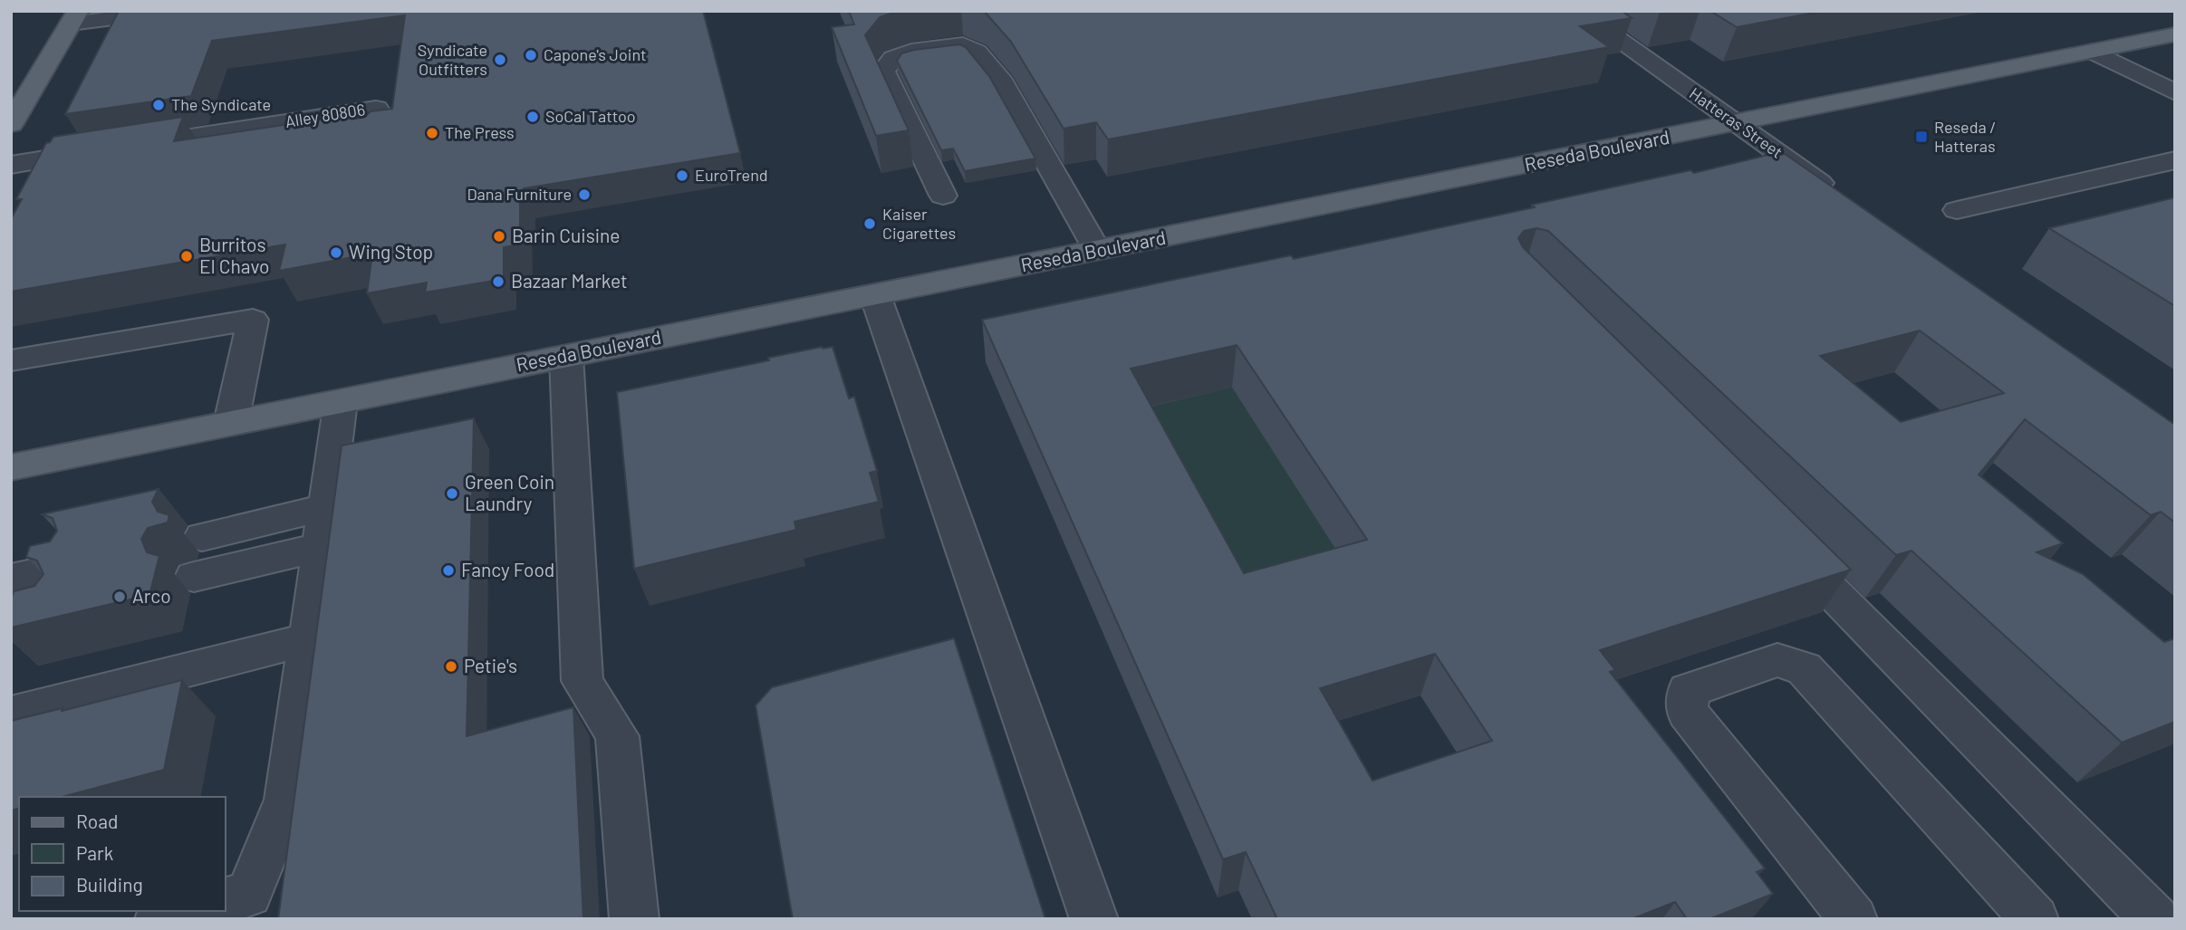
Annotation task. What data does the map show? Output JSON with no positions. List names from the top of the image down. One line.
{"streets":{"main road":["Reseda Boulevard"],"street":["Alley 80806","Hatteras Street"]},"crossings":[["Hatteras Street","Reseda Boulevard"]],"places":{"other":["Capone's Joint","Syndicate Outfitters","The Syndicate","SoCal Tattoo","The Press","EuroTrend","Dana Furniture","Kaiser Cigarettes","Barin Cuisine","Wing Stop","Burritos El Chavo","Bazaar Market","Green Coin Laundry","Fancy Food","Arco","Petie's"],"transit":["Reseda / Hatteras"]},"legend":["Road","Park","Building"]}
